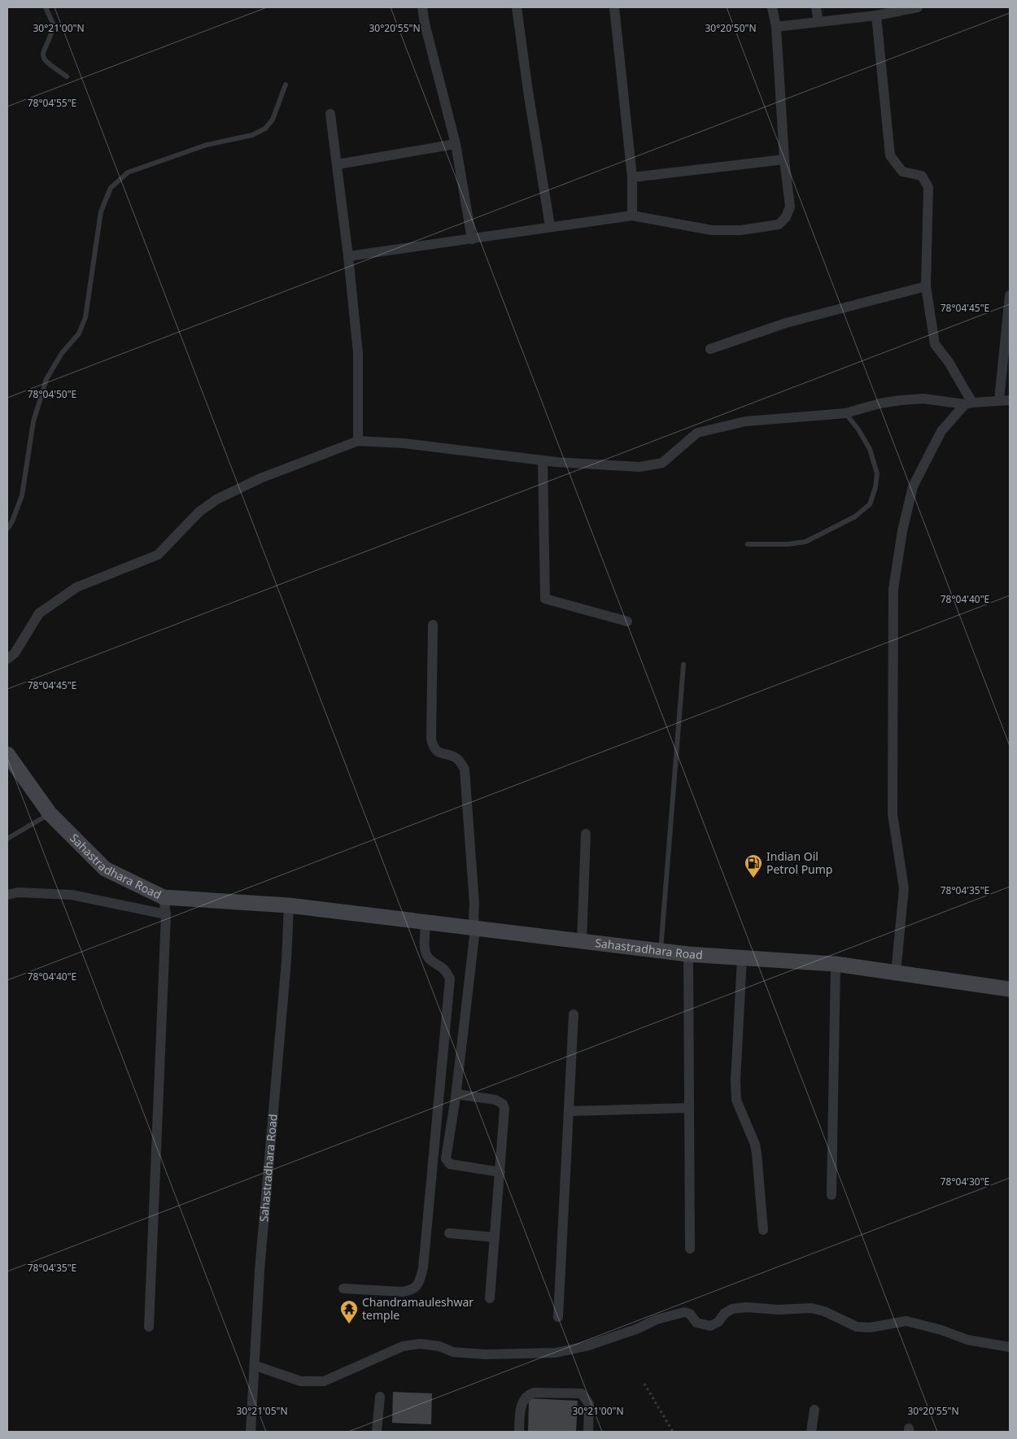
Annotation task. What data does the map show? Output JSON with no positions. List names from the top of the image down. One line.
{"streets":{"main road":["Sahastradhara Road"]},"places":{"fuel station":["Indian Oil Petrol Pump"],"temple":["Chandramauleshwar temple"]},"coordinates":["30°21'00\"N","30°20'55\"N","30°20'50\"N","78°04'55\"E","78°04'45\"E","78°04'50\"E","78°04'40\"E","78°04'35\"E","78°04'30\"E","30°21'05\"N"]}
